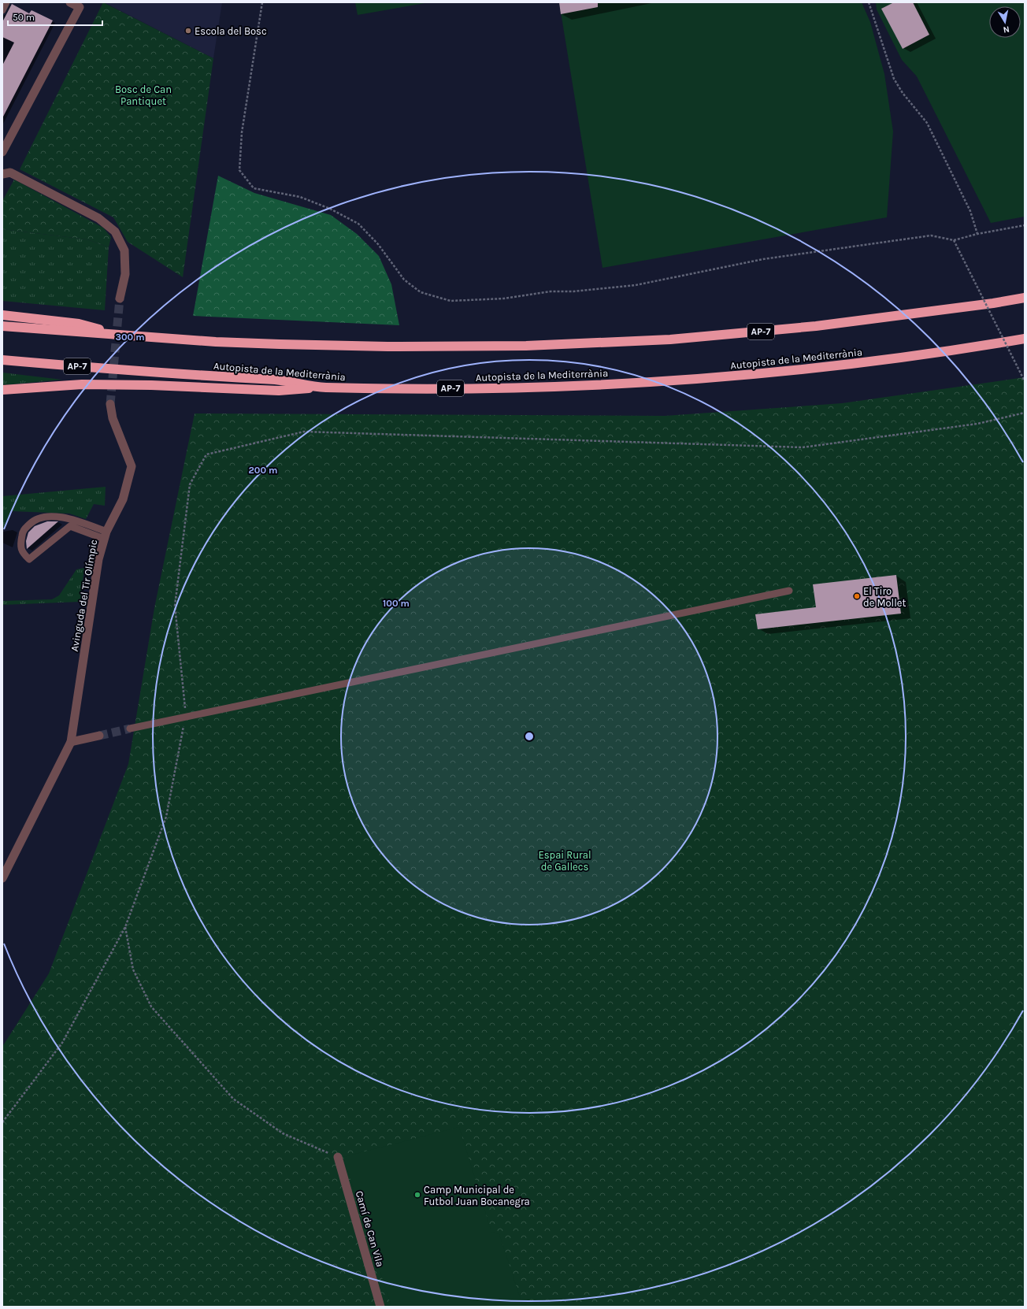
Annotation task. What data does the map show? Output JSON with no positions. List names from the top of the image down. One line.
{"streets":{"highway":["AP-7","Autopista de la Mediterrània"],"street":["Avinguda del Tir Olímpic","Camí de Can Vila"]},"parks":["Bosc de Can Pantiquet","Espai Rural de Gallecs"],"places":["Escola del Bosc","El Tiro de Mollet","Camp Municipal de Futbol Juan Bocanegra"],"scale_bar":"50 m","north":"bottom","rings":["300 m","200 m","100 m"]}
